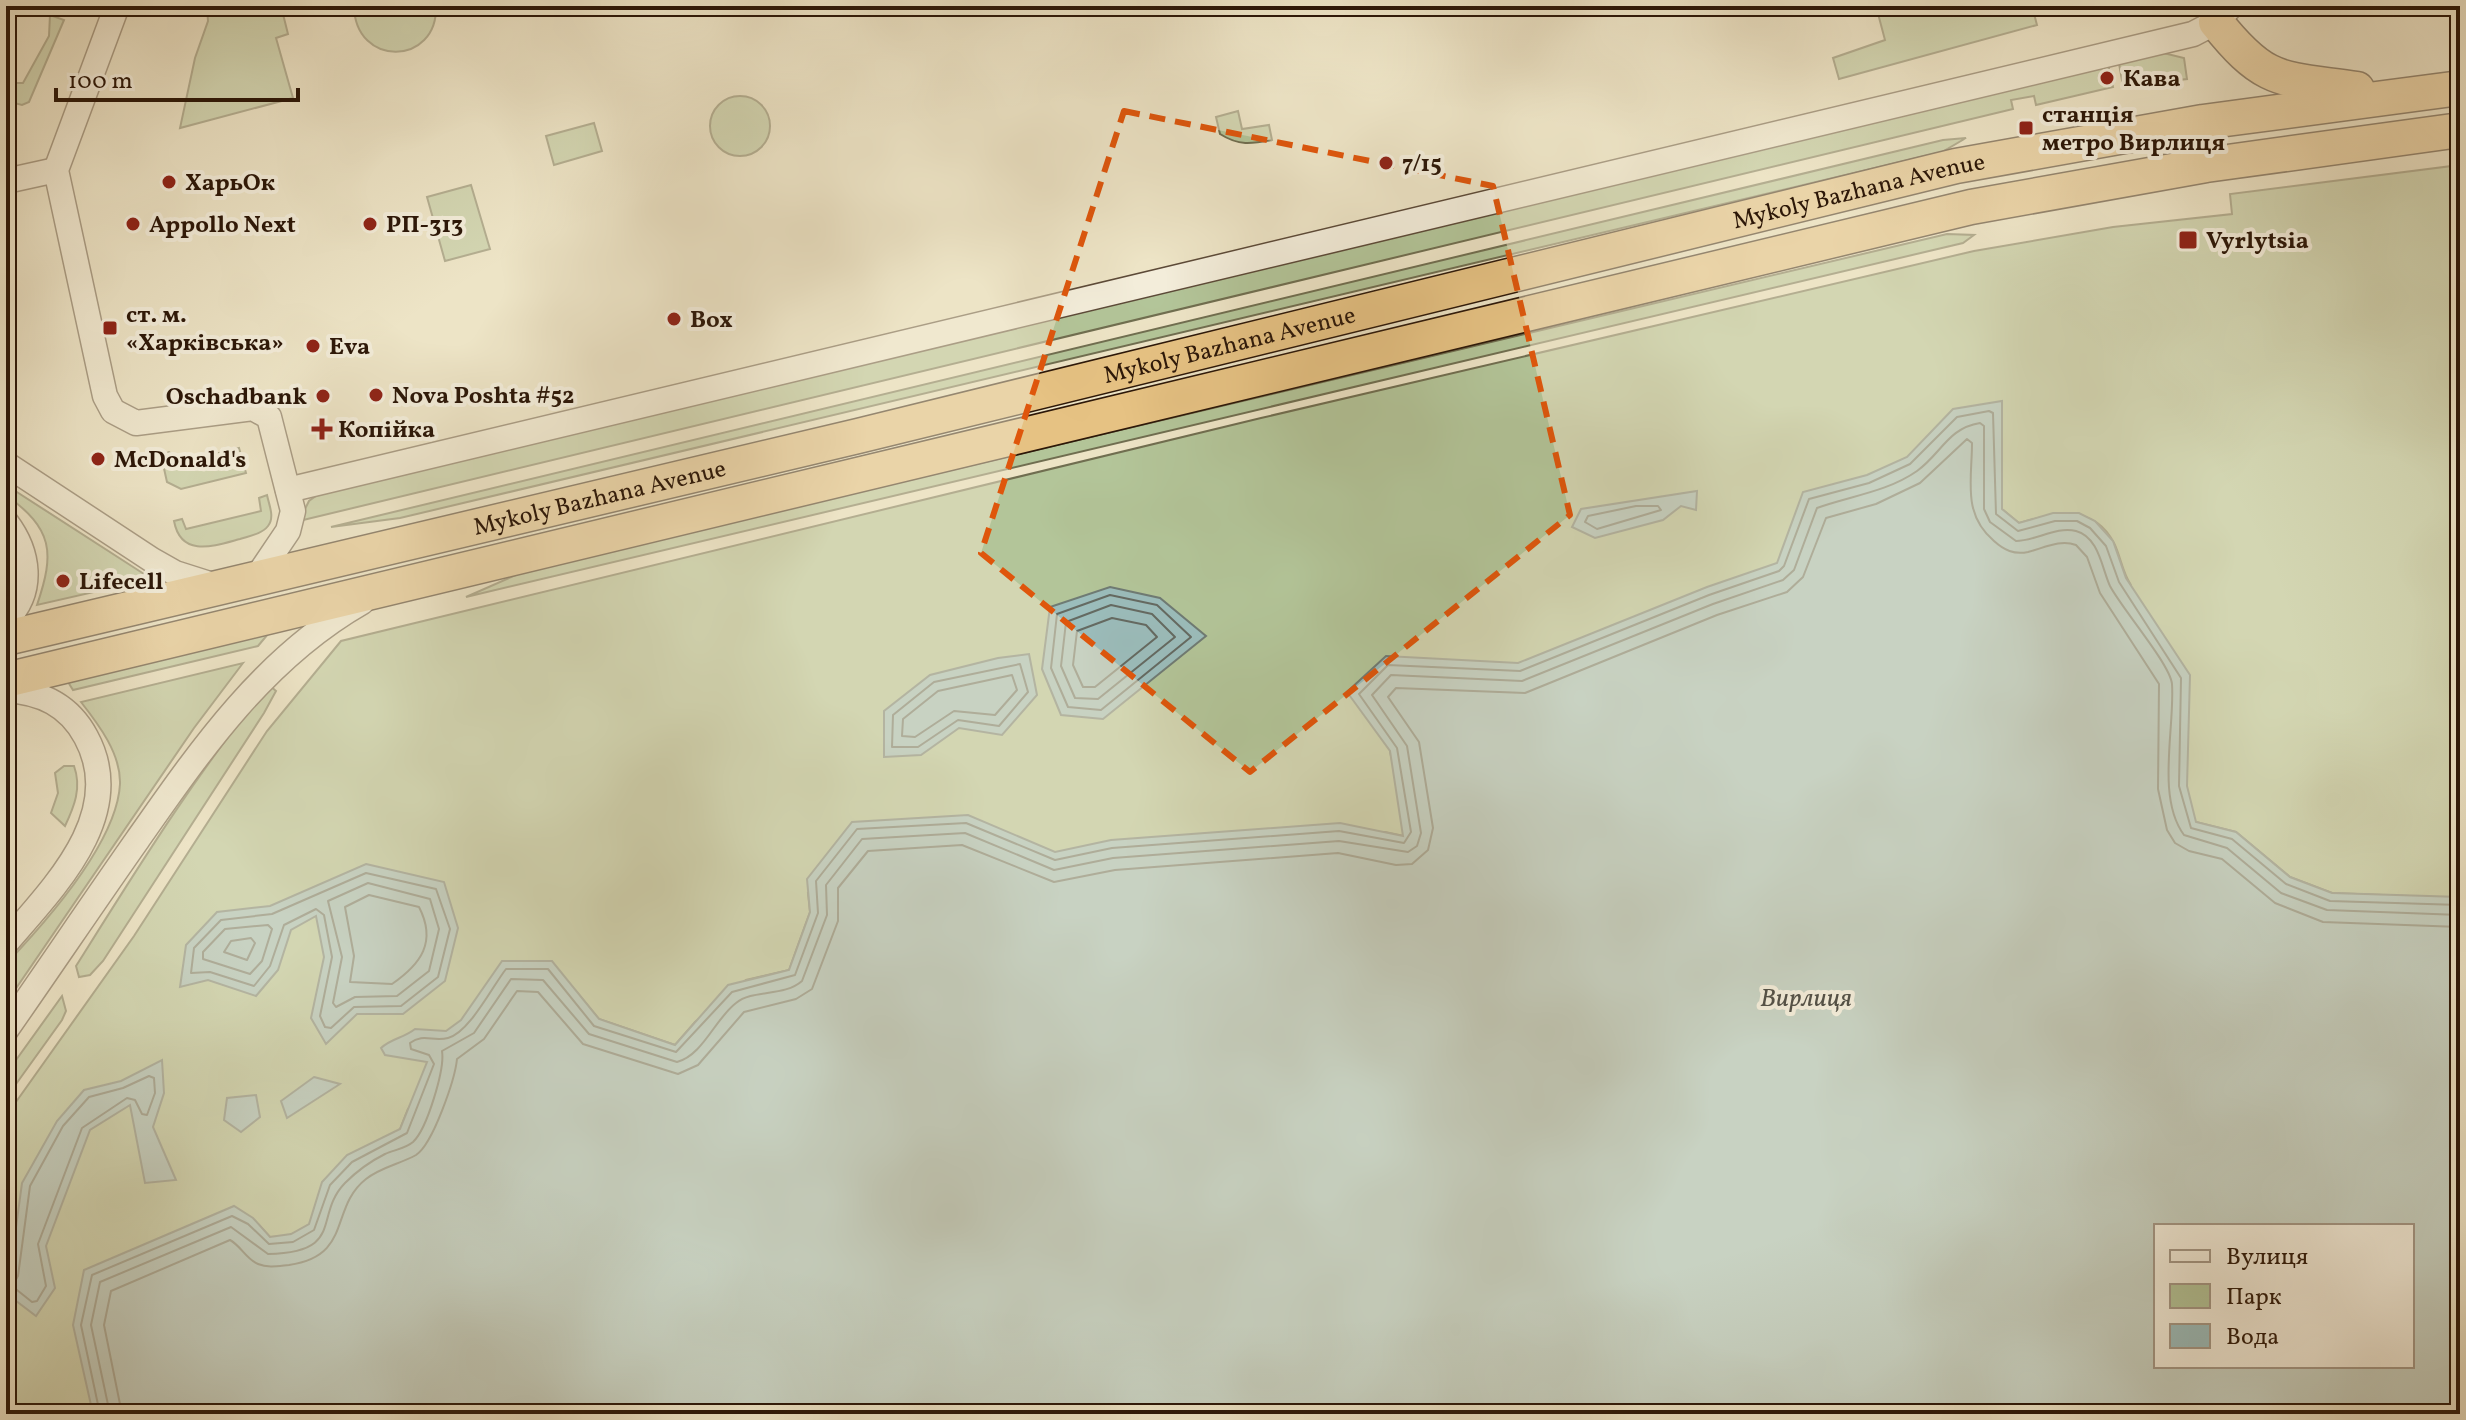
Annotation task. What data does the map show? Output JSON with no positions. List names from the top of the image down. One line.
{"streets":{"highway":["Mykoly Bazhana Avenue"]},"water":["Вирлиця"],"places":{"other":["Кава","7/15","ХарьОк","Appollo Next","РП-313","Box","Eva","Nova Poshta #52","Oschadbank","McDonald's","Lifecell"],"transit":["станція метро Вирлиця","Vyrlytsia","ст. м. «Харківська»"],"health":["Копійка"]},"legend":["Вулиця","Парк","Вода"],"scale_bar":"100 m"}
